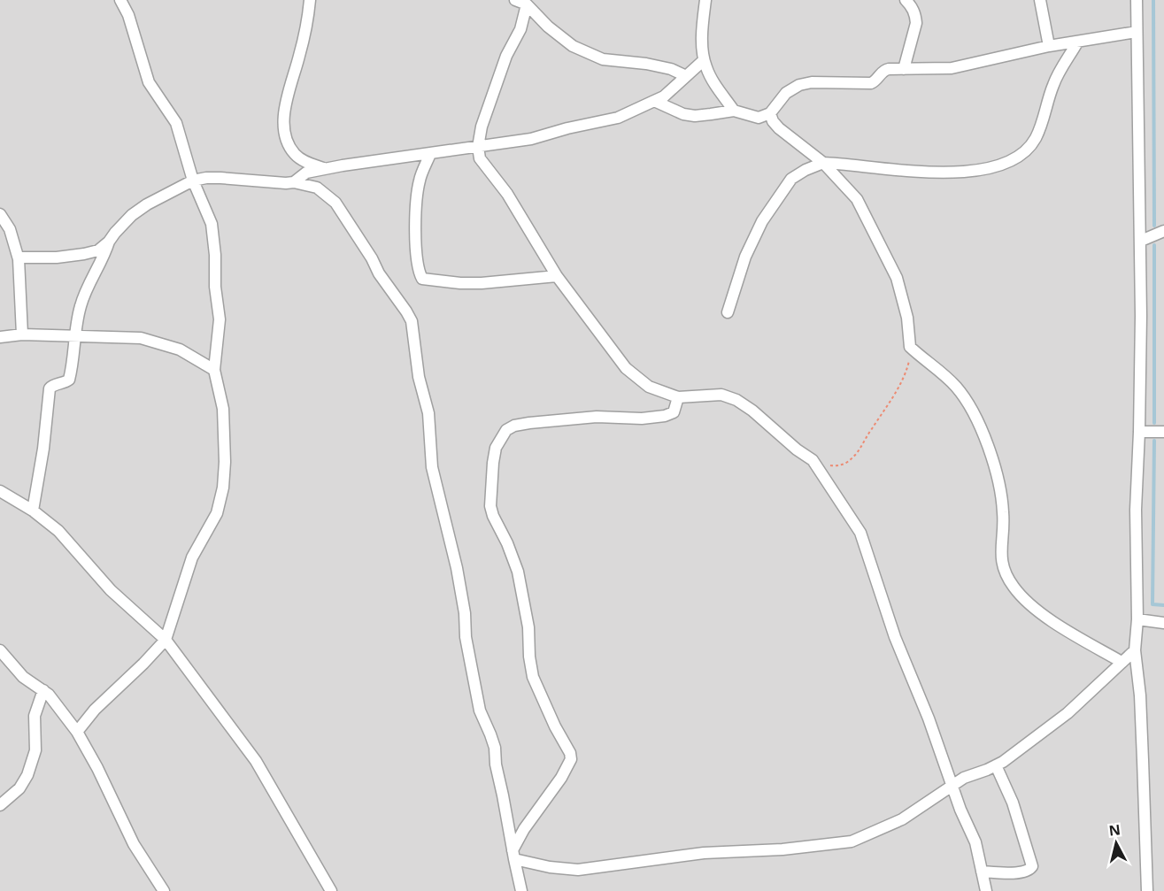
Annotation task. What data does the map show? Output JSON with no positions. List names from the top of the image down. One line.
{"north":"top"}
